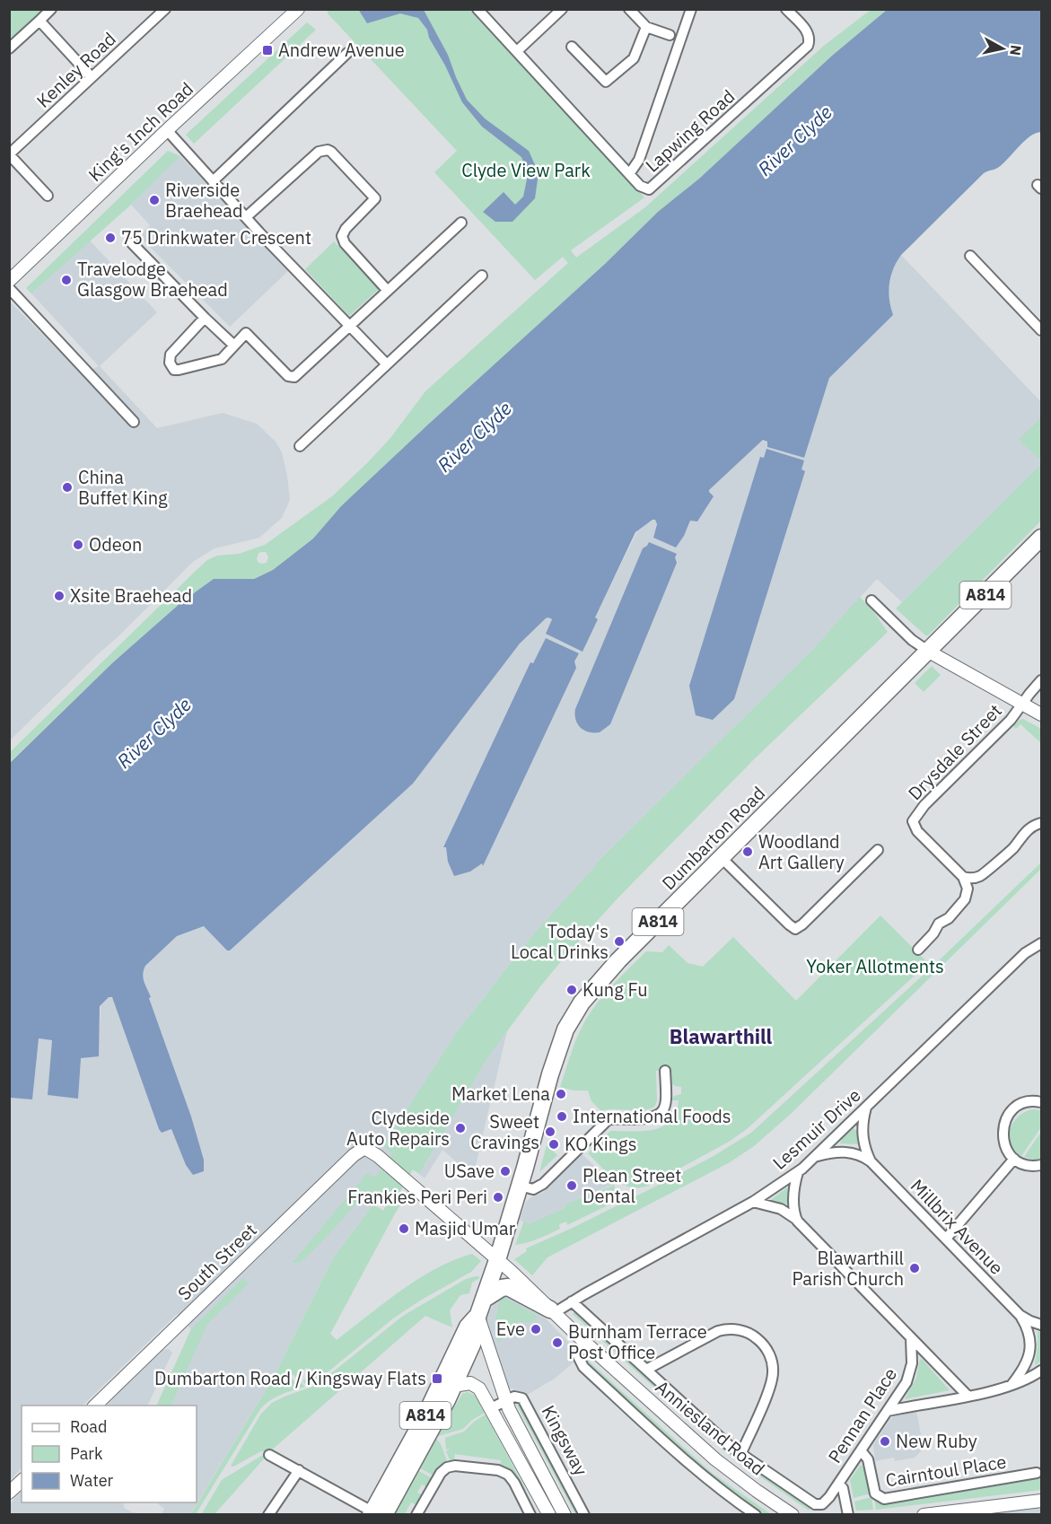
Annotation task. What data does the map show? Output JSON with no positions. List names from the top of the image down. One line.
{"streets":{"main road":["A814","Dumbarton Road"],"street":["Kenley Road","Lapwing Road","King's Inch Road","Drysdale Street","Lesmuir Drive","Millbrix Avenue","South Street","Pennan Place","Anniesland Road","Kingsway","Cairntoul Place"]},"crossings":[["Dumbarton Road","Anniesland Road"],["Dumbarton Road","Kingsway"],["Lesmuir Drive","Millbrix Avenue"],["Lesmuir Drive","Anniesland Road"],["South Street","Anniesland Road"],["Pennan Place","Anniesland Road"],["Pennan Place","Cairntoul Place"]],"districts":["Blawarthill"],"water":["River Clyde"],"parks":["Clyde View Park","Yoker Allotments"],"places":{"transit":["Andrew Avenue","Dumbarton Road / Kingsway Flats"],"other":["Riverside Braehead","75 Drinkwater Crescent","Travelodge Glasgow Braehead","China Buffet King","Odeon","Xsite Braehead","Woodland Art Gallery","Today's Local Drinks","Kung Fu","Market Lena","International Foods","Clydeside Auto Repairs","Sweet Cravings","KO Kings","USave","Plean Street Dental","Frankies Peri Peri","Masjid Umar","Blawarthill Parish Church","Eve","Burnham Terrace Post Office","New Ruby"]},"legend":["Road","Park","Water"],"north":"right"}
